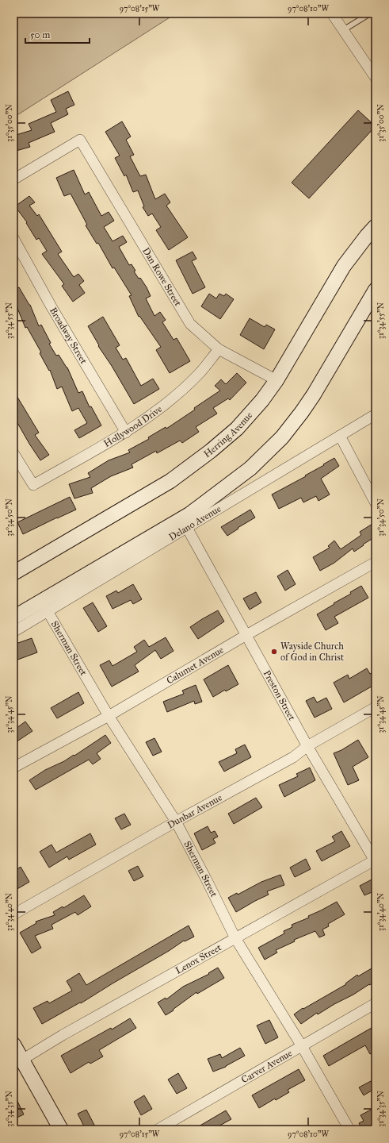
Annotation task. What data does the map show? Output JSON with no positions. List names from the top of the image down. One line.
{"streets":{"main road":["Herring Avenue"],"street":["Dan Rowe Street","Broadway Street","Hollywood Drive","Delano Avenue","Sherman Street","Calumet Avenue","Preston Street","Dunbar Avenue","Lenox Street","Carver Avenue"]},"crossings":[["Dan Rowe Street","Hollywood Drive"],["Dan Rowe Street","Herring Avenue"],["Broadway Street","Hollywood Drive"],["Delano Avenue","Sherman Street"],["Delano Avenue","Preston Street"],["Sherman Street","Calumet Avenue"],["Sherman Street","Dunbar Avenue"],["Sherman Street","Lenox Street"],["Sherman Street","Carver Avenue"],["Calumet Avenue","Preston Street"],["Preston Street","Dunbar Avenue"],["Preston Street","Lenox Street"]],"places":["Wayside Church of God in Christ"],"scale_bar":"50 m","coordinates":["97°08'15\"W","97°08'10\"W","31°35'00\"N","31°34'55\"N","31°34'50\"N","31°34'45\"N","31°34'40\"N","31°34'35\"N"]}
